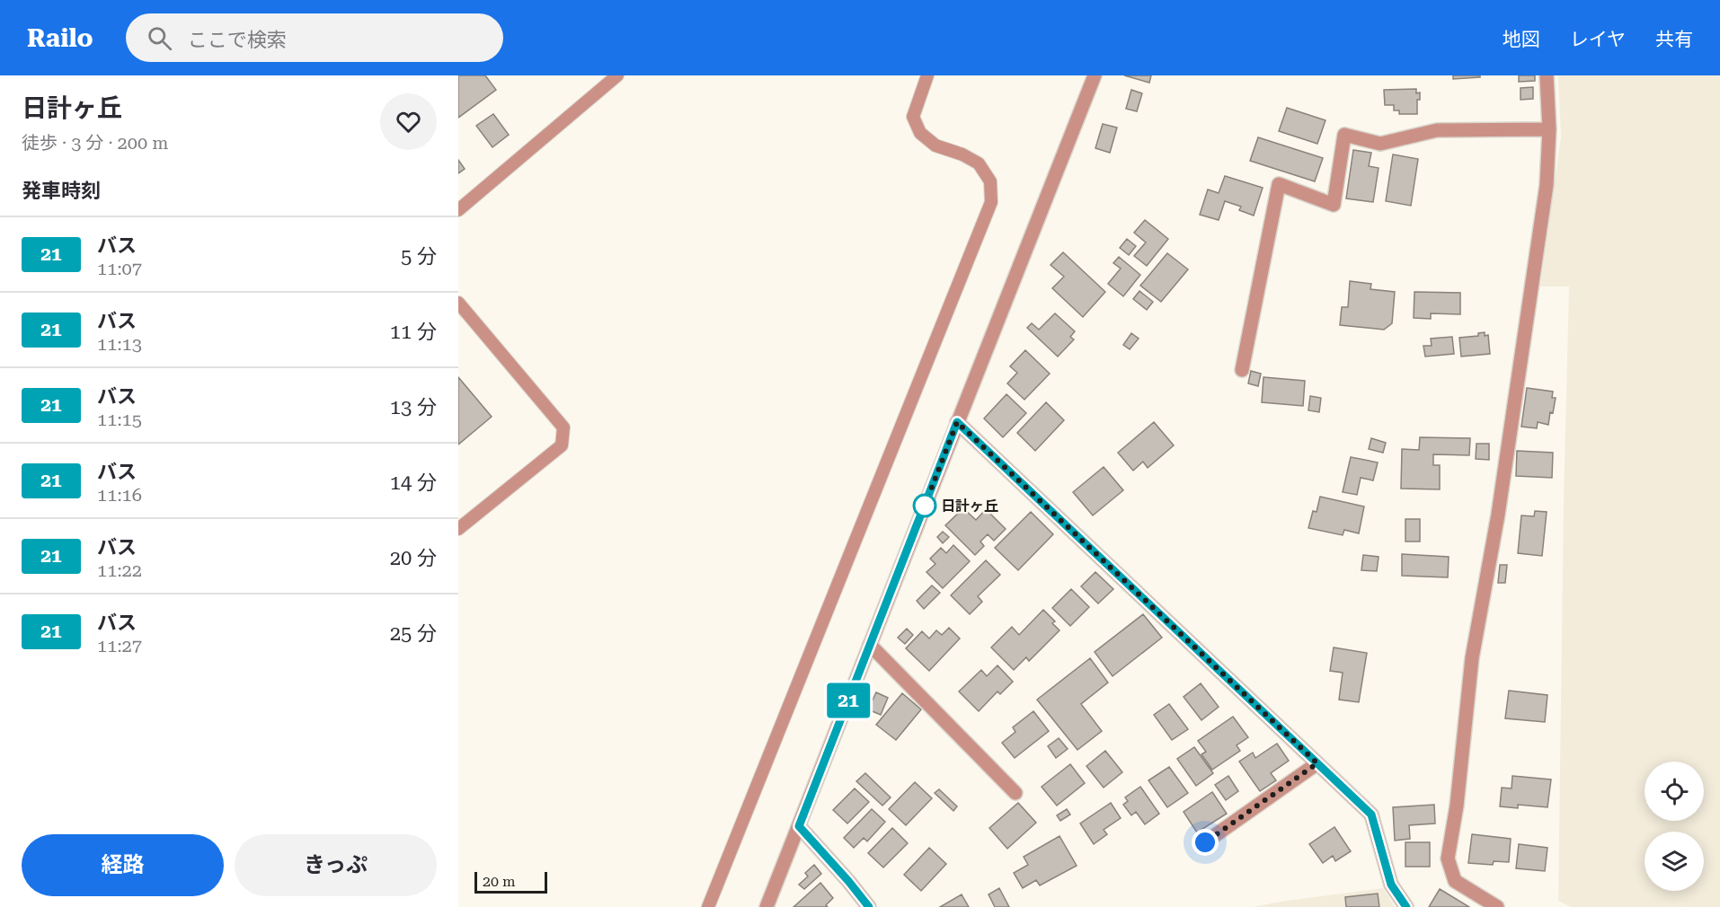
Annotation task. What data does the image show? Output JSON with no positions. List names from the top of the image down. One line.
{"places":["日計ヶ丘"],"lines":["bus line 21"],"scale_bar":"20 m","page":{"header":"Railo","search":"ここで検索","nav":["地図","レイヤ","共有"],"heading":[["日計ヶ丘","徒歩 · 3 分 · 200 m"],"発車時刻"],"on_map":"21","list":[{"mark":"21","name":"バス","note":"11:07","value":"5 分"},{"mark":"21","name":"バス","note":"11:13","value":"11 分"},{"mark":"21","name":"バス","note":"11:15","value":"13 分"},{"mark":"21","name":"バス","note":"11:16","value":"14 分"},{"mark":"21","name":"バス","note":"11:22","value":"20 分"},{"mark":"21","name":"バス","note":"11:27","value":"25 分"}],"buttons":["経路","きっぷ"],"scale":"20 m"}}
